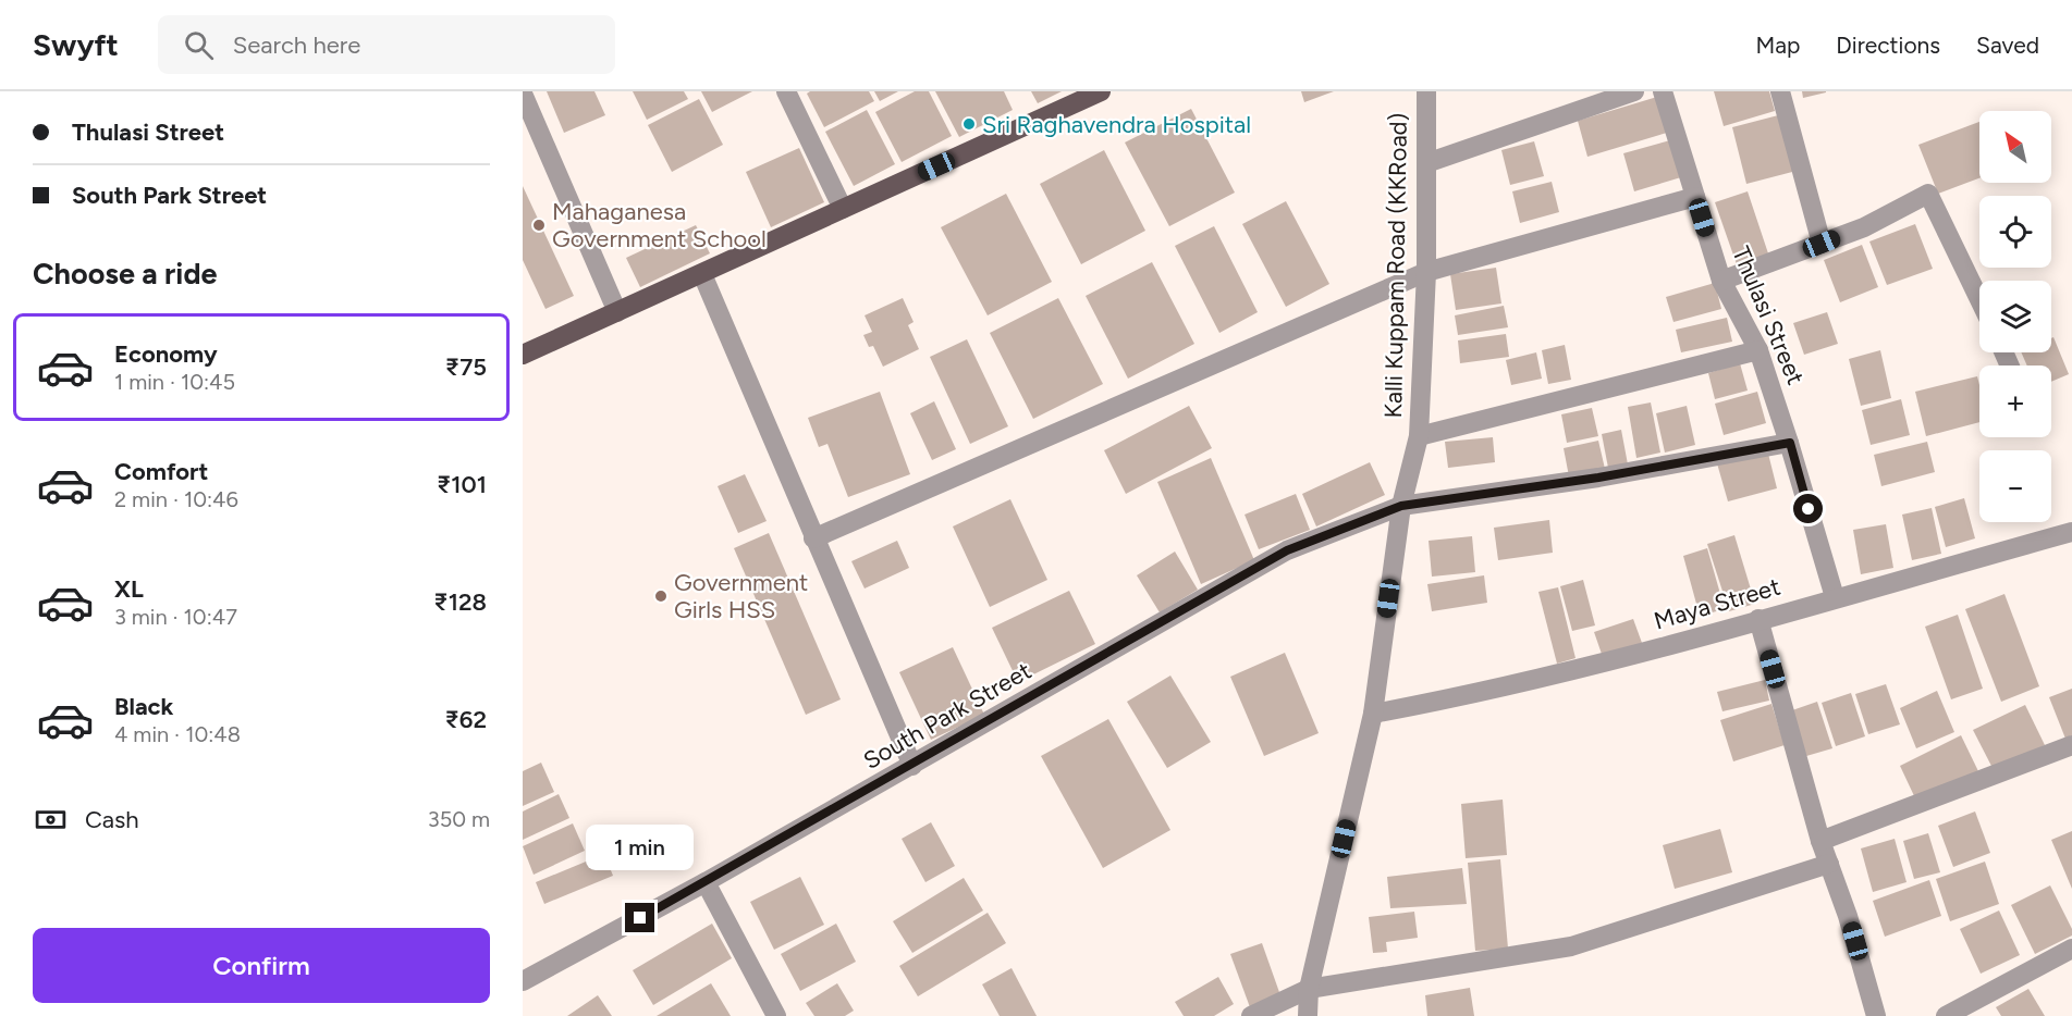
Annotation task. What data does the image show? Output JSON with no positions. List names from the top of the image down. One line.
{"streets":{"street":["Kalli Kuppam Road (KKRoad)","Thulasi Street","Maya Street","South Park Street"]},"crossings":[["Kalli Kuppam Road (KKRoad)","Maya Street"],["Kalli Kuppam Road (KKRoad)","South Park Street"],["Thulasi Street","Maya Street"],["Thulasi Street","South Park Street"]],"places":["Sri Raghavendra Hospital","Mahaganesa Government School","Government Girls HSS"],"north":"top left","page":{"header":"Swyft","search":"Search here","nav":["Map","Directions","Saved"],"banner":["Thulasi Street","South Park Street"],"map_buttons":["+","−"],"heading":"Choose a ride","list":[{"name":"Economy","note":"1 min · 10:45","value":"₹75"},{"name":"Comfort","note":"2 min · 10:46","value":"₹101"},{"name":"XL","note":"3 min · 10:47","value":"₹128"},{"name":"Black","note":"4 min · 10:48","value":"₹62"}],"pay":["Cash","350 m"],"bubble":"1 min","buttons":"Confirm"}}
